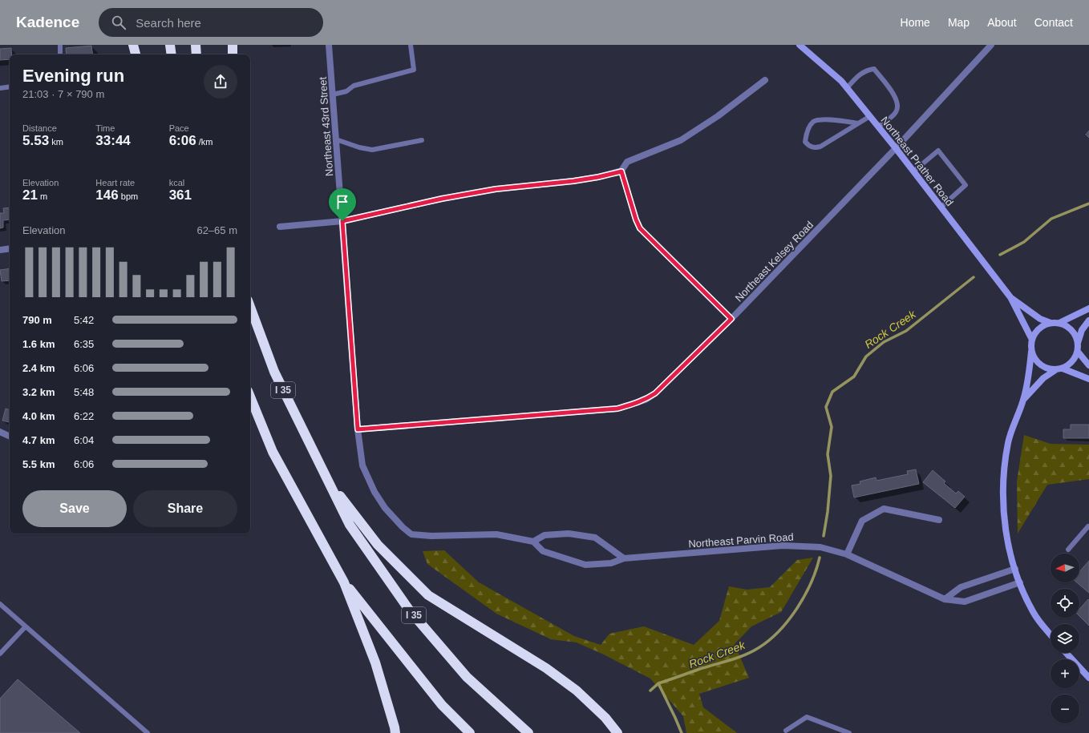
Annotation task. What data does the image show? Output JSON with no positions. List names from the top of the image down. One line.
{"streets":{"highway":["I 35"],"main road":["Northeast Prather Road"],"street":["Northeast 43rd Street","Northeast Kelsey Road","Northeast Parvin Road"]},"crossings":[["Northeast 43rd Street","Northeast Kelsey Road"],["Northeast 43rd Street","Northeast Parvin Road"],["Northeast Prather Road","Northeast Kelsey Road"]],"water":["Rock Creek"],"north":"left","page":{"header":"Kadence","search":"Search here","nav":["Home","Map","About","Contact"],"heading":["Evening run","21:03 · 7 × 790 m"],"stats":[["Distance","5.53 km"],["Time","33:44"],["Pace","6:06 /km"],["Elevation","21 m"],["Heart rate","146 bpm"],["kcal","361"]],"chart":["Elevation","62–65 m"],"list":[{"name":"790 m","note":"5:42"},{"name":"1.6 km","note":"6:35"},{"name":"2.4 km","note":"6:06"},{"name":"3.2 km","note":"5:48"},{"name":"4.0 km","note":"6:22"},{"name":"4.7 km","note":"6:04"},{"name":"5.5 km","note":"6:06"}],"buttons":["Save","Share"],"map_buttons":["+","−"]}}
